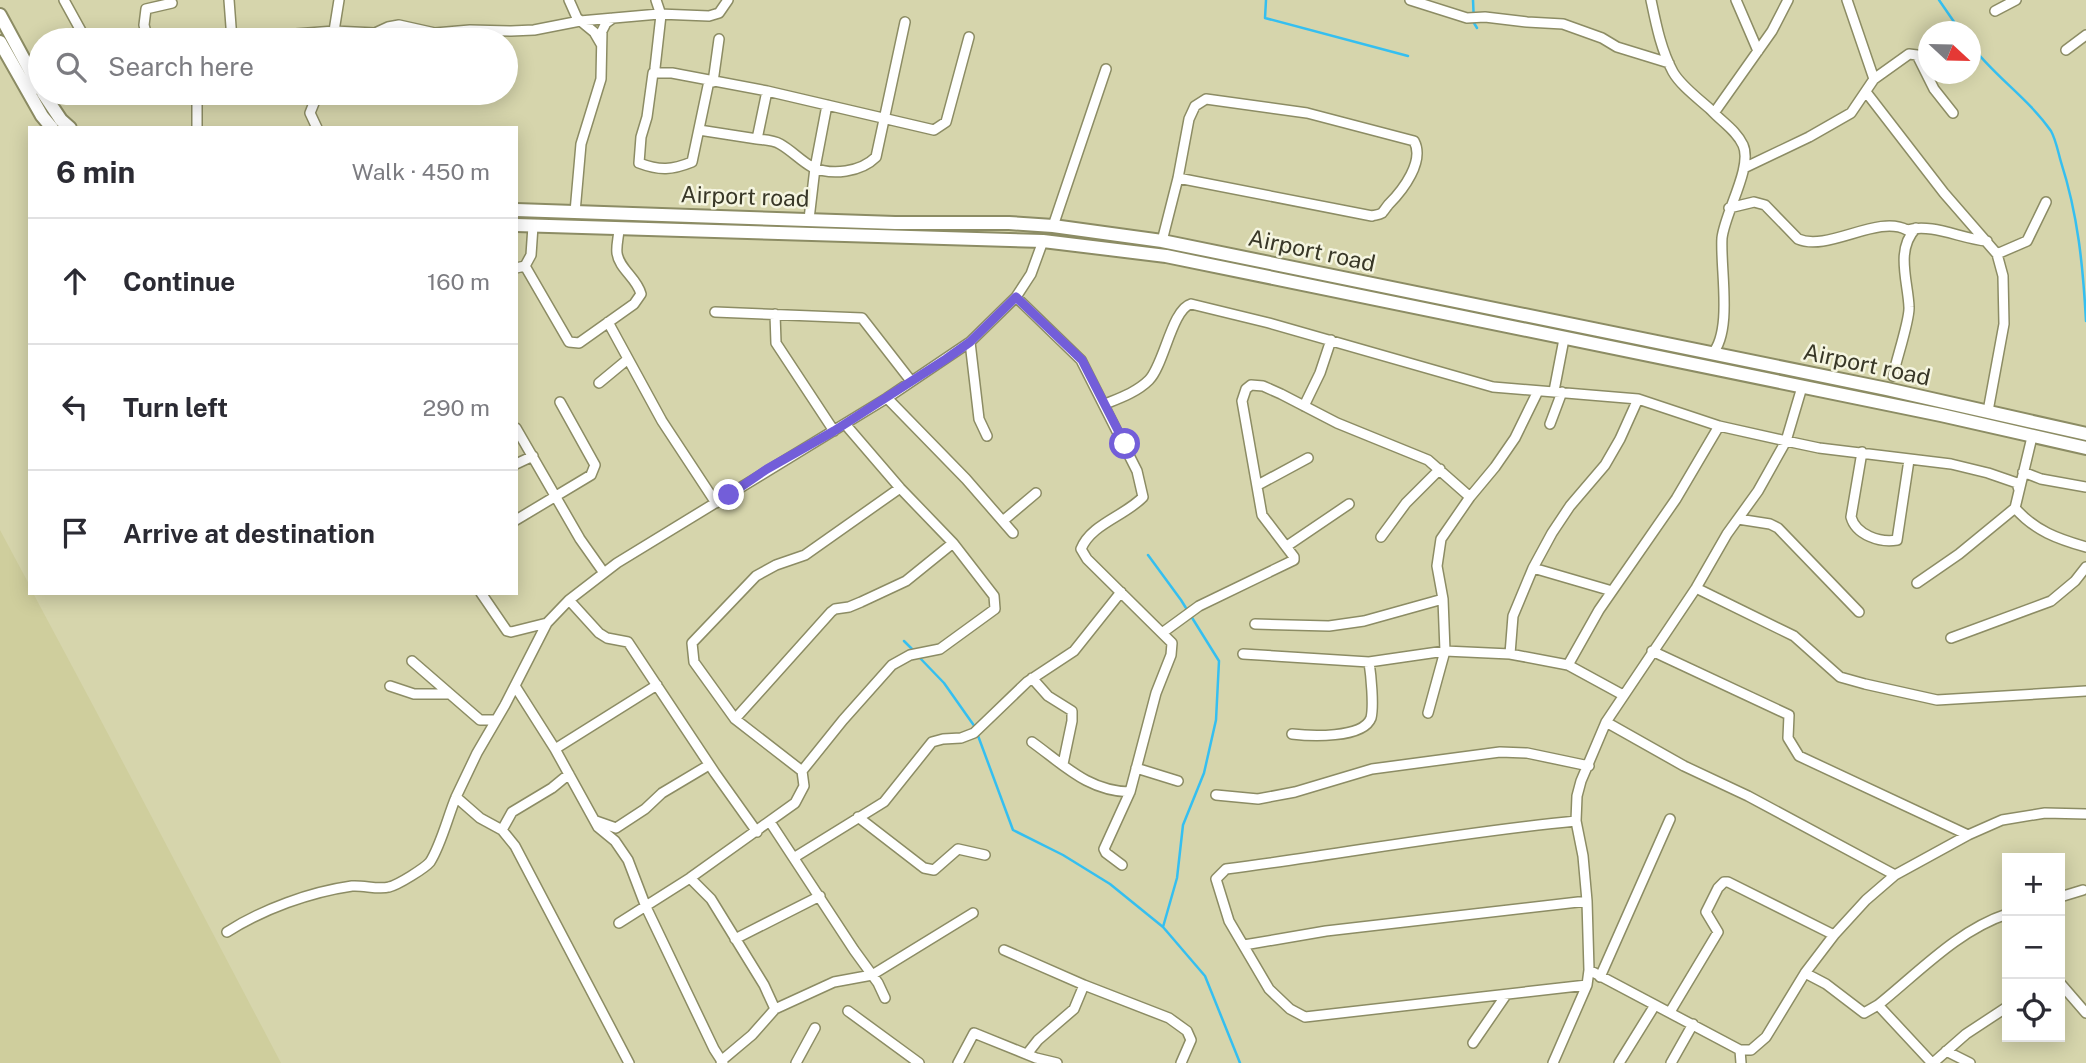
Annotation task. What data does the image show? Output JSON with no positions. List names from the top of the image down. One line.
{"streets":{"main road":["Airport road"]},"north":"right","page":{"search":"Search here","heading":["6 min","Walk · 450 m"],"list":[["Continue","160 m"],["Turn left","290 m"],"Arrive at destination"],"map_buttons":["+","−"]}}
